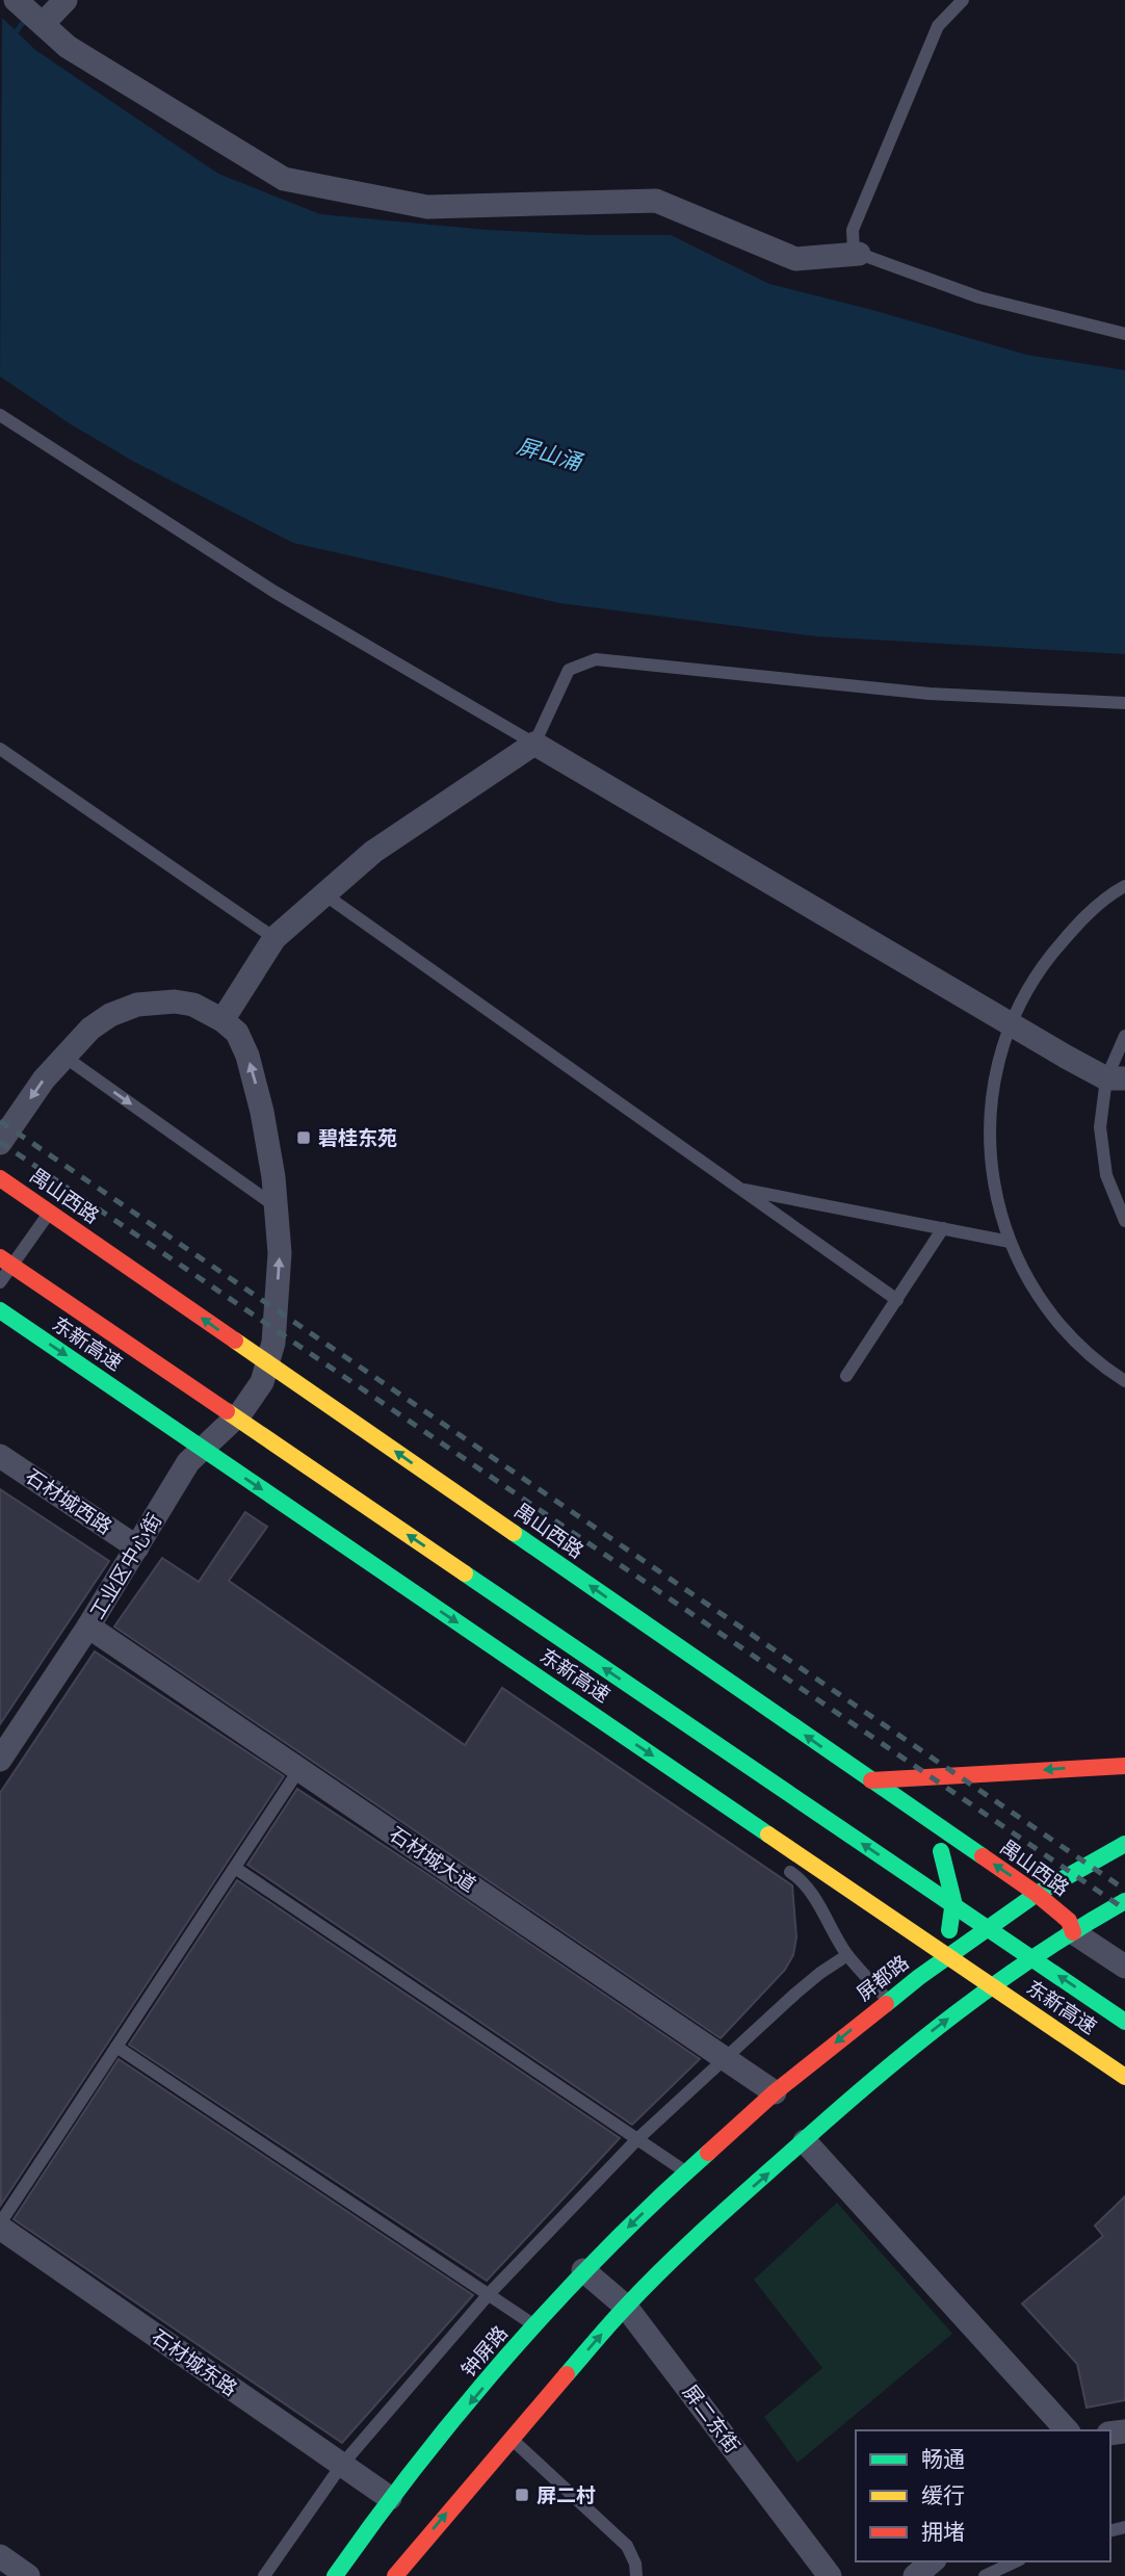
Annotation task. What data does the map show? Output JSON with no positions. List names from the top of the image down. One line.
{"streets":{"main road":["禺山西路","东新高速","屏都路","钟屏路"],"street":["石材城西路","工业区中心街","石材城大道","石材城东路","屏二东街"]},"crossings":[["禺山西路","工业区中心街"],["禺山西路","屏都路"],["石材城西路","工业区中心街"],["工业区中心街","石材城大道"],["石材城大道","屏都路"],["屏都路","钟屏路"],["钟屏路","石材城东路"],["钟屏路","屏二东街"]],"one_way":["禺山西路"],"water":["屏山涌"],"places":{"transit":["碧桂东苑","屏二村"]},"legend":["畅通","缓行","拥堵"]}
